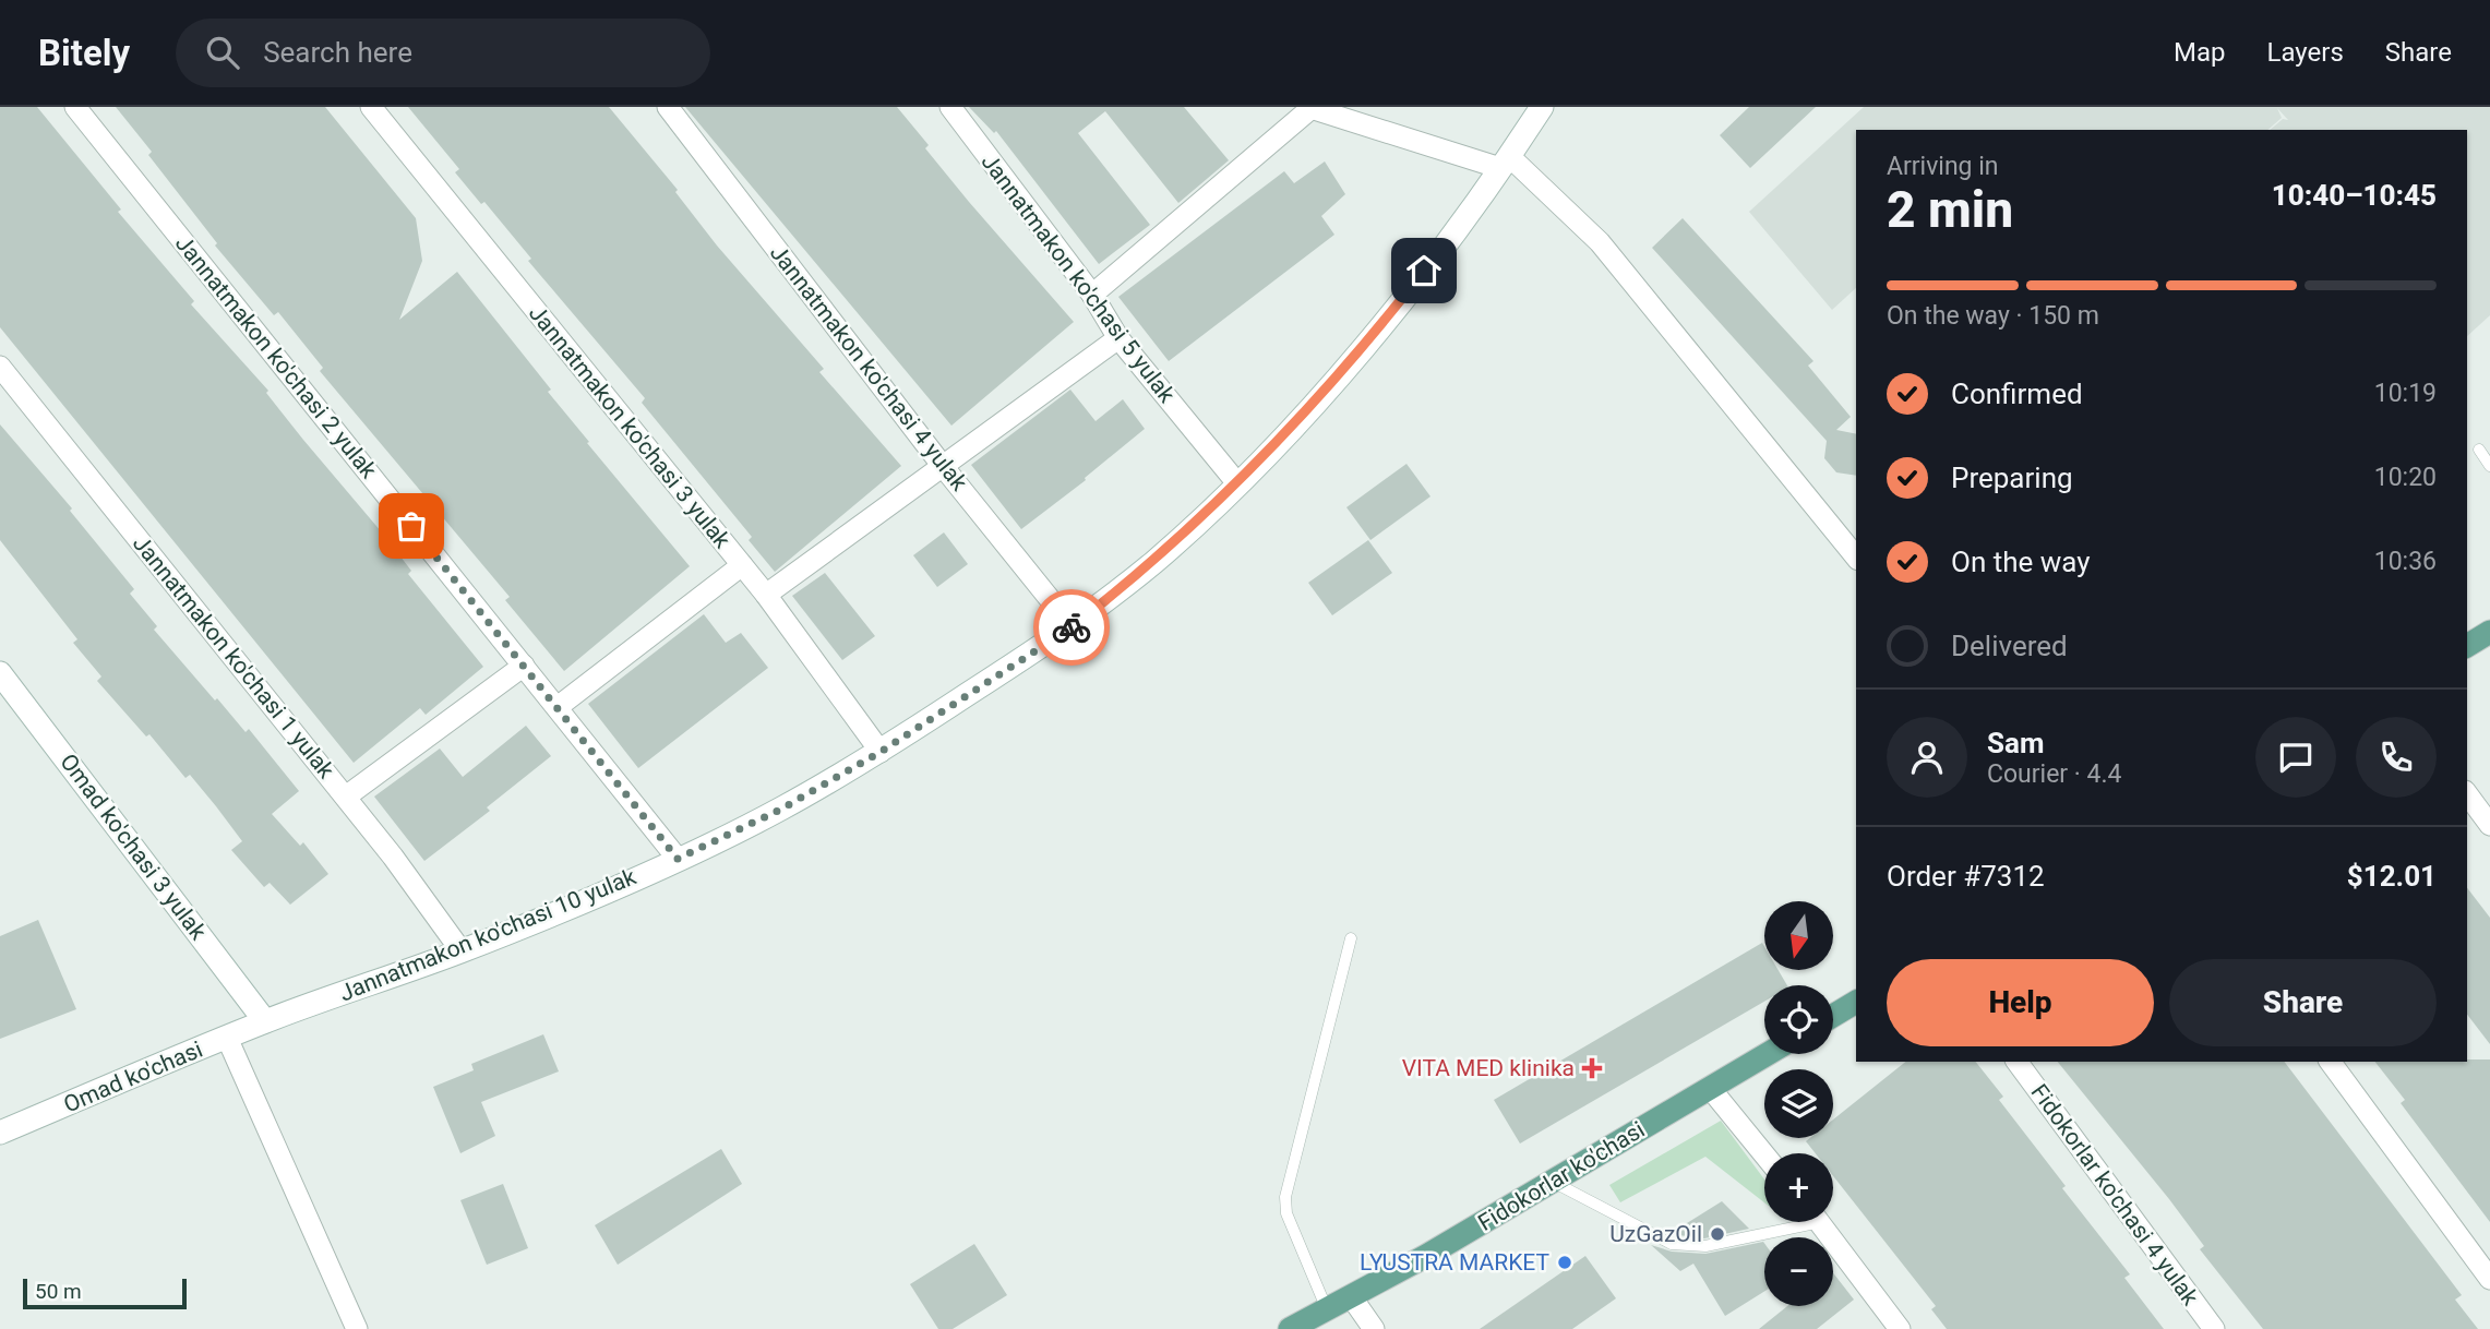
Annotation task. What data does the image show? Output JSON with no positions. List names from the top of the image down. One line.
{"streets":{"main road":["Fidokorlar ko'chasi"],"street":["Jannatmakon ko'chasi 5 yulak","Jannatmakon ko'chasi 2 yulak","Jannatmakon ko'chasi 4 yulak","Jannatmakon ko'chasi 3 yulak","Jannatmakon ko'chasi 1 yulak","Omad ko'chasi 3 yulak","Jannatmakon ko'chasi 10 yulak","Omad ko'chasi","Fidokorlar ko'chasi 4 yulak"]},"crossings":[["Jannatmakon ko'chasi 5 yulak","Jannatmakon ko'chasi 10 yulak"],["Jannatmakon ko'chasi 2 yulak","Jannatmakon ko'chasi 10 yulak"],["Jannatmakon ko'chasi 4 yulak","Jannatmakon ko'chasi 10 yulak"],["Jannatmakon ko'chasi 3 yulak","Jannatmakon ko'chasi 10 yulak"],["Jannatmakon ko'chasi 1 yulak","Jannatmakon ko'chasi 10 yulak"],["Omad ko'chasi 3 yulak","Jannatmakon ko'chasi 10 yulak"],["Omad ko'chasi 3 yulak","Omad ko'chasi"],["Jannatmakon ko'chasi 10 yulak","Omad ko'chasi"]],"places":{"health":["VITA MED klinika"],"other":["UzGazOil","LYUSTRA MARKET"]},"scale_bar":"50 m","north":"bottom","page":{"header":"Bitely","search":"Search here","nav":["Map","Layers","Share"],"heading":["2 min","Arriving in","10:40–10:45"],"panel":["Sam","Courier · 4.4","Order #7312","$12.01"],"bar":"On the way · 150 m","list":[["Confirmed","10:19"],["Preparing","10:20"],["On the way","10:36"],"Delivered"],"map_buttons":["+","−"],"buttons":["Help","Share"],"scale":"50 m"}}
